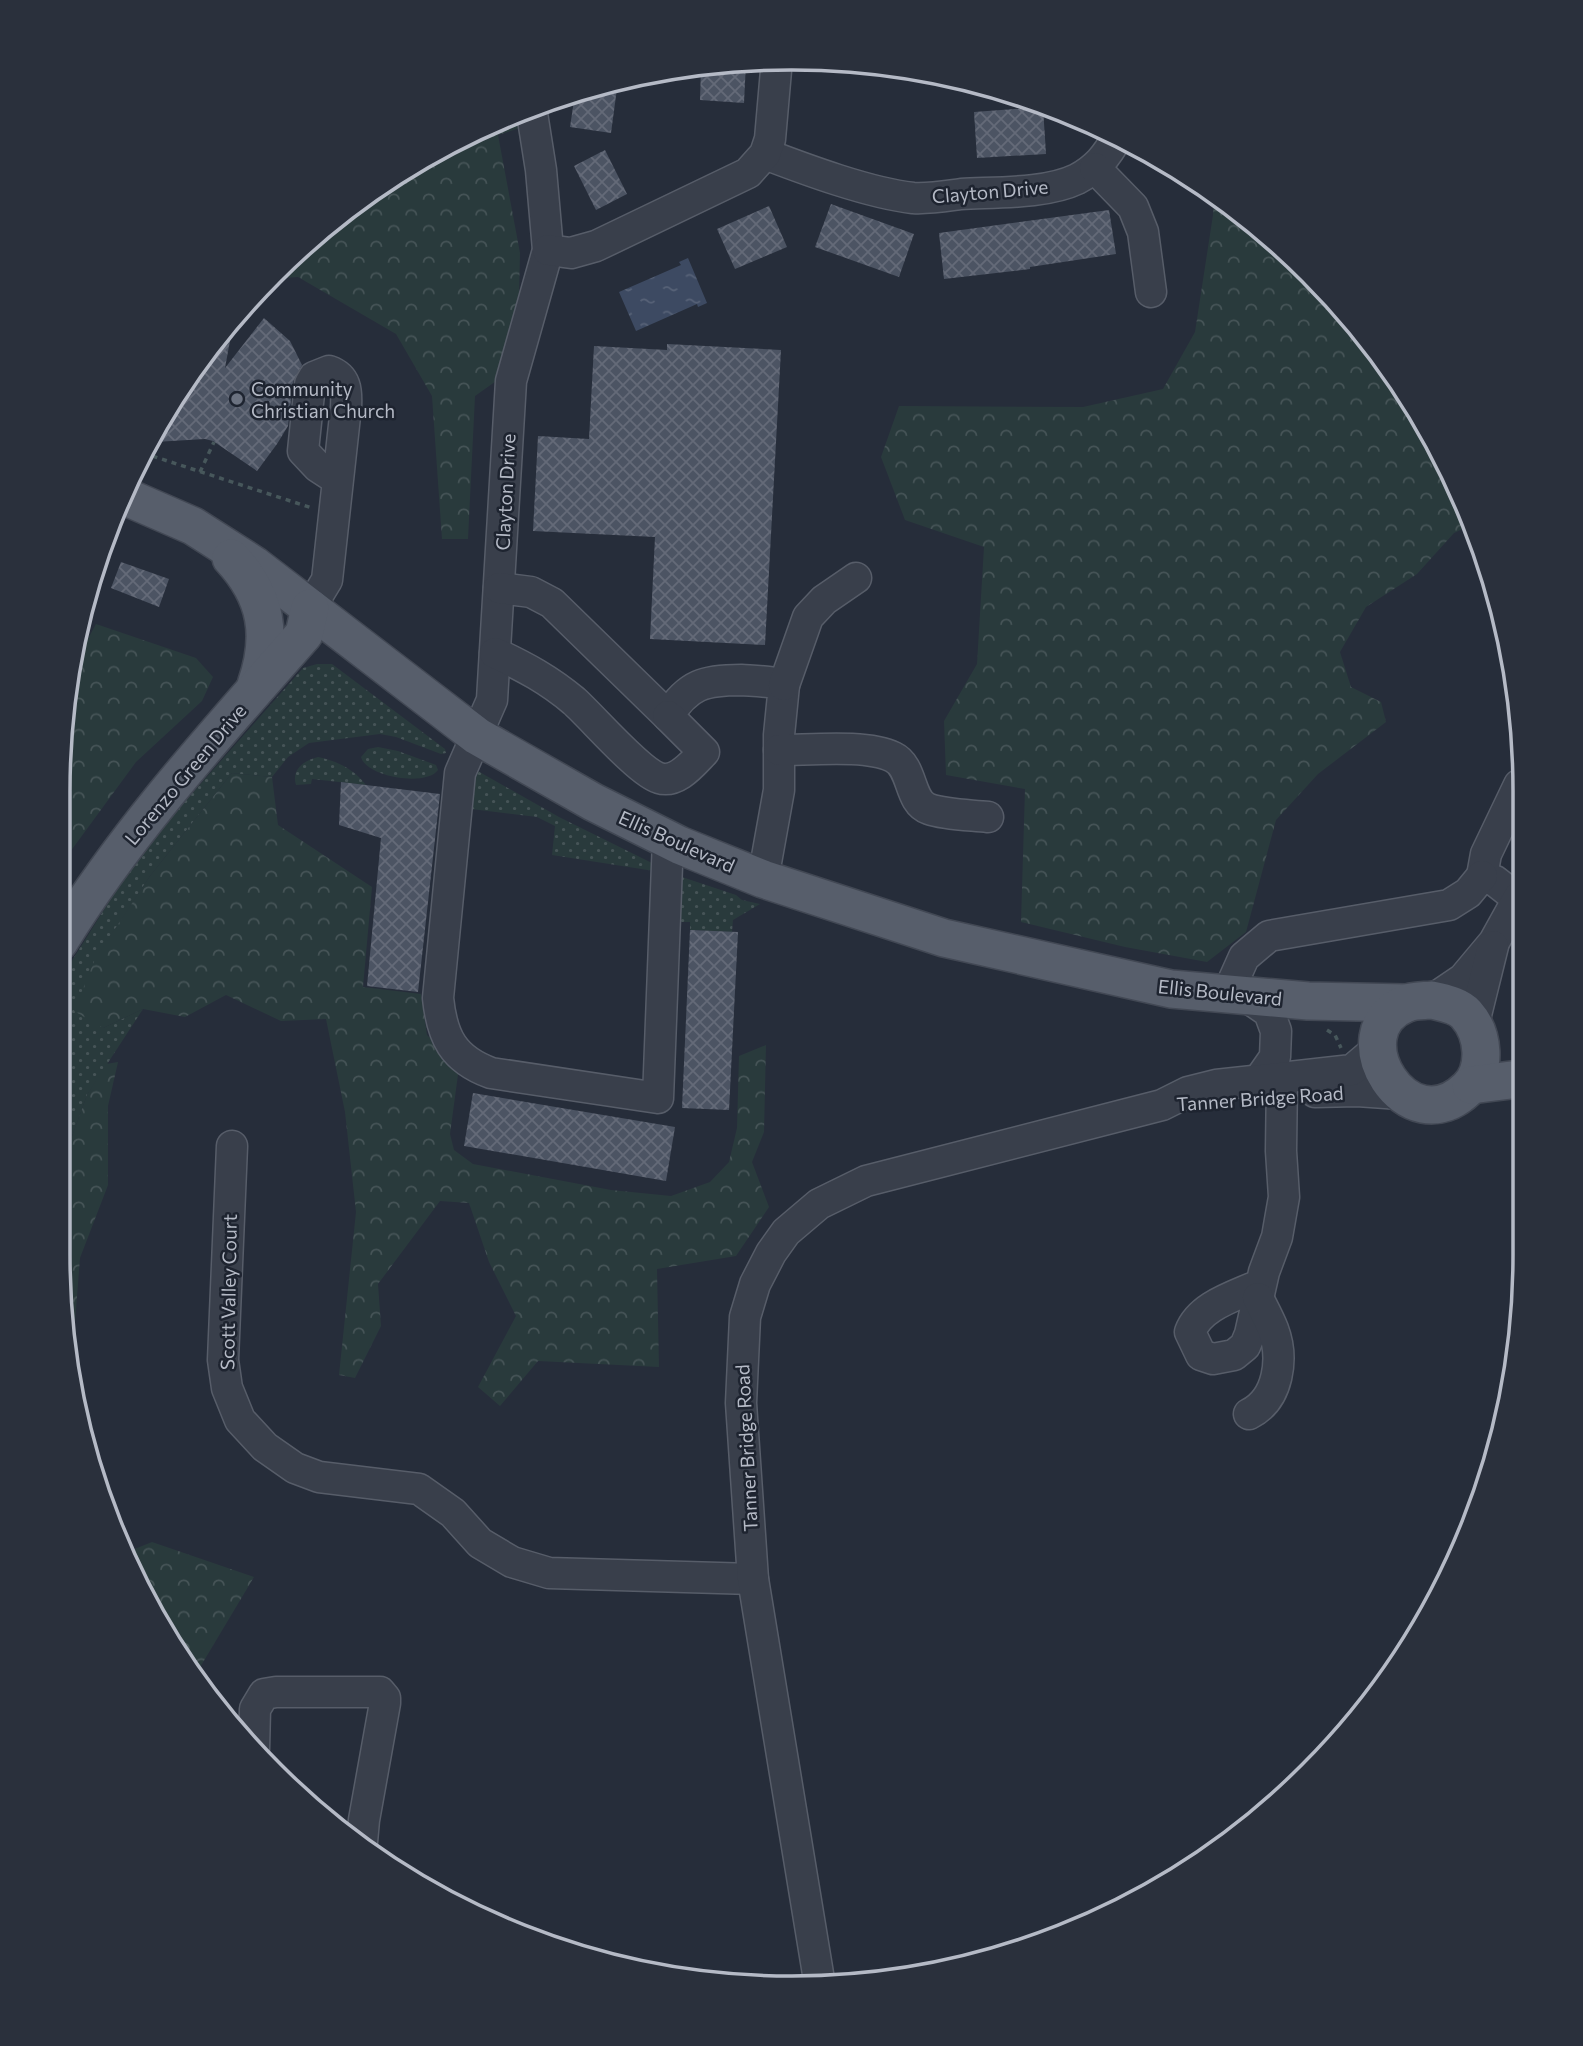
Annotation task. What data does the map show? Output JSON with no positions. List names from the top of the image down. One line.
{"streets":{"main road":["Lorenzo Green Drive","Ellis Boulevard"],"street":["Clayton Drive","Tanner Bridge Road","Scott Valley Court"]},"crossings":[["Clayton Drive","Ellis Boulevard"],["Lorenzo Green Drive","Ellis Boulevard"],["Ellis Boulevard","Tanner Bridge Road"],["Tanner Bridge Road","Scott Valley Court"]],"places":["Community Christian Church"]}
